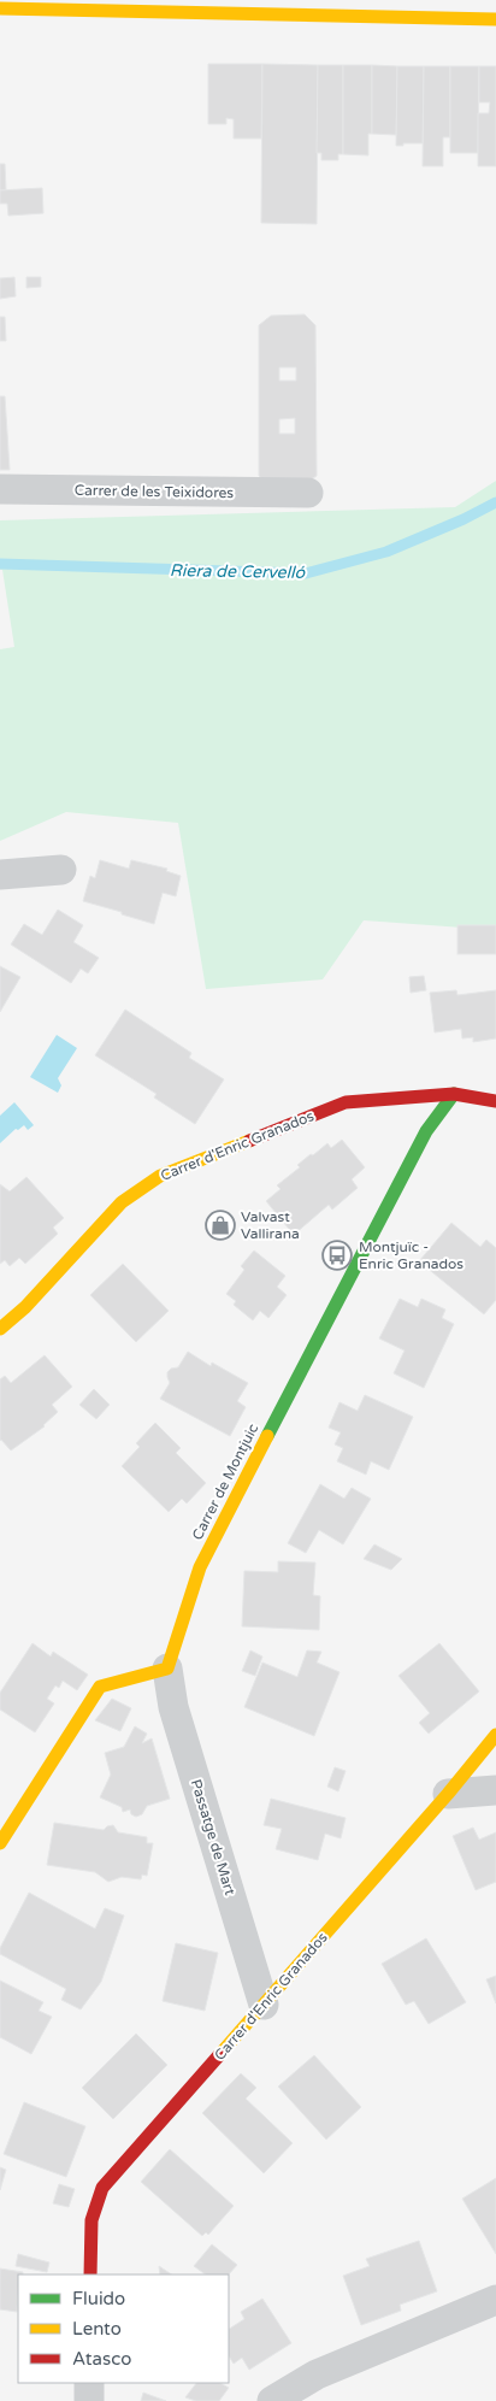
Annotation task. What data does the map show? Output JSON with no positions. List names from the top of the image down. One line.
{"streets":{"street":["Carrer de les Teixidores","Carrer d'Enric Granados","Carrer de Montjuic","Passatge de Mart"]},"crossings":[["Carrer d'Enric Granados","Carrer de Montjuic"],["Carrer d'Enric Granados","Passatge de Mart"],["Carrer de Montjuic","Passatge de Mart"]],"water":["Riera de Cervelló"],"places":{"shop":["Valvast Vallirana"],"bus stop":["Montjuïc - Enric Granados"]},"legend":["Fluido","Lento","Atasco"]}
